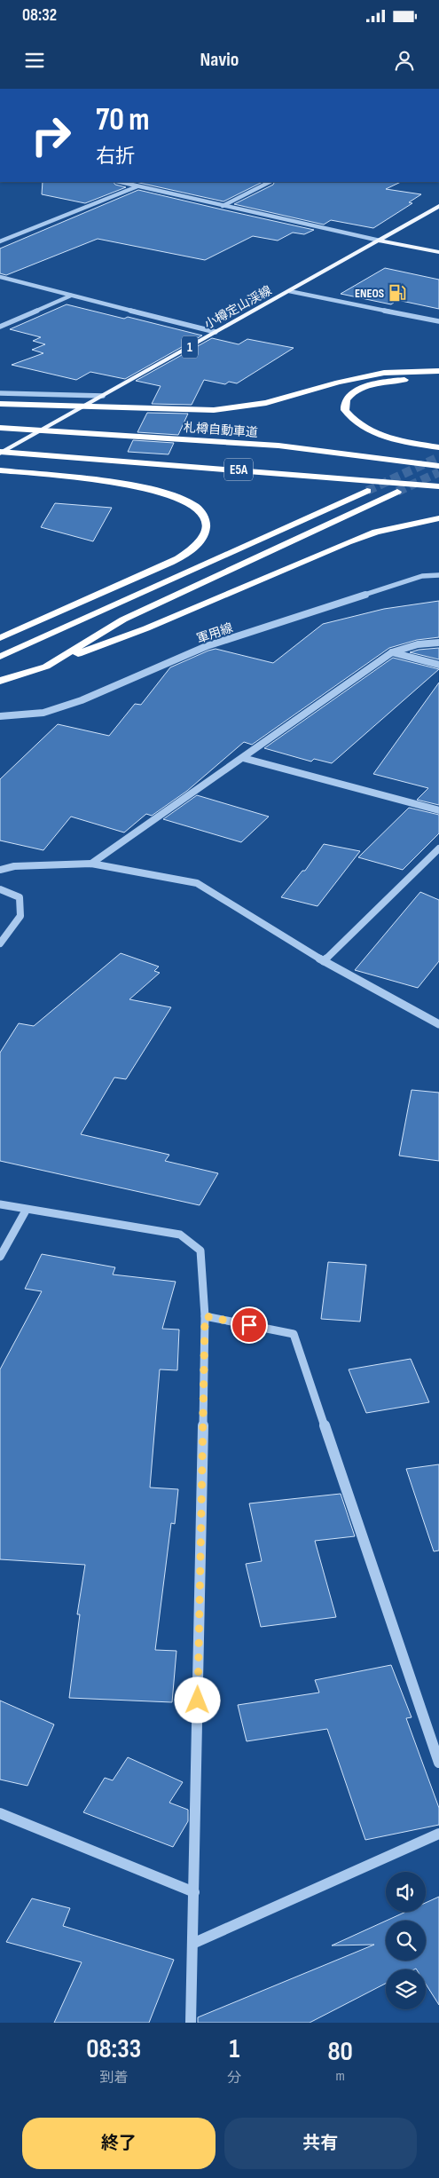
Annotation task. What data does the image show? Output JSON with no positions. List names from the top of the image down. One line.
{"streets":{"highway":["札樽自動車道","E5A"],"main road":["小樽定山渓線","1"],"street":["軍用線"]},"crossings":[["小樽定山渓線","E5A"]],"places":{"fuel station":["ENEOS"]},"page":{"status":"08:32","header":"Navio","turn":["70 m","右折"],"eta":["08:33","到着","1","分","80","m"],"buttons":["終了","共有"]}}
